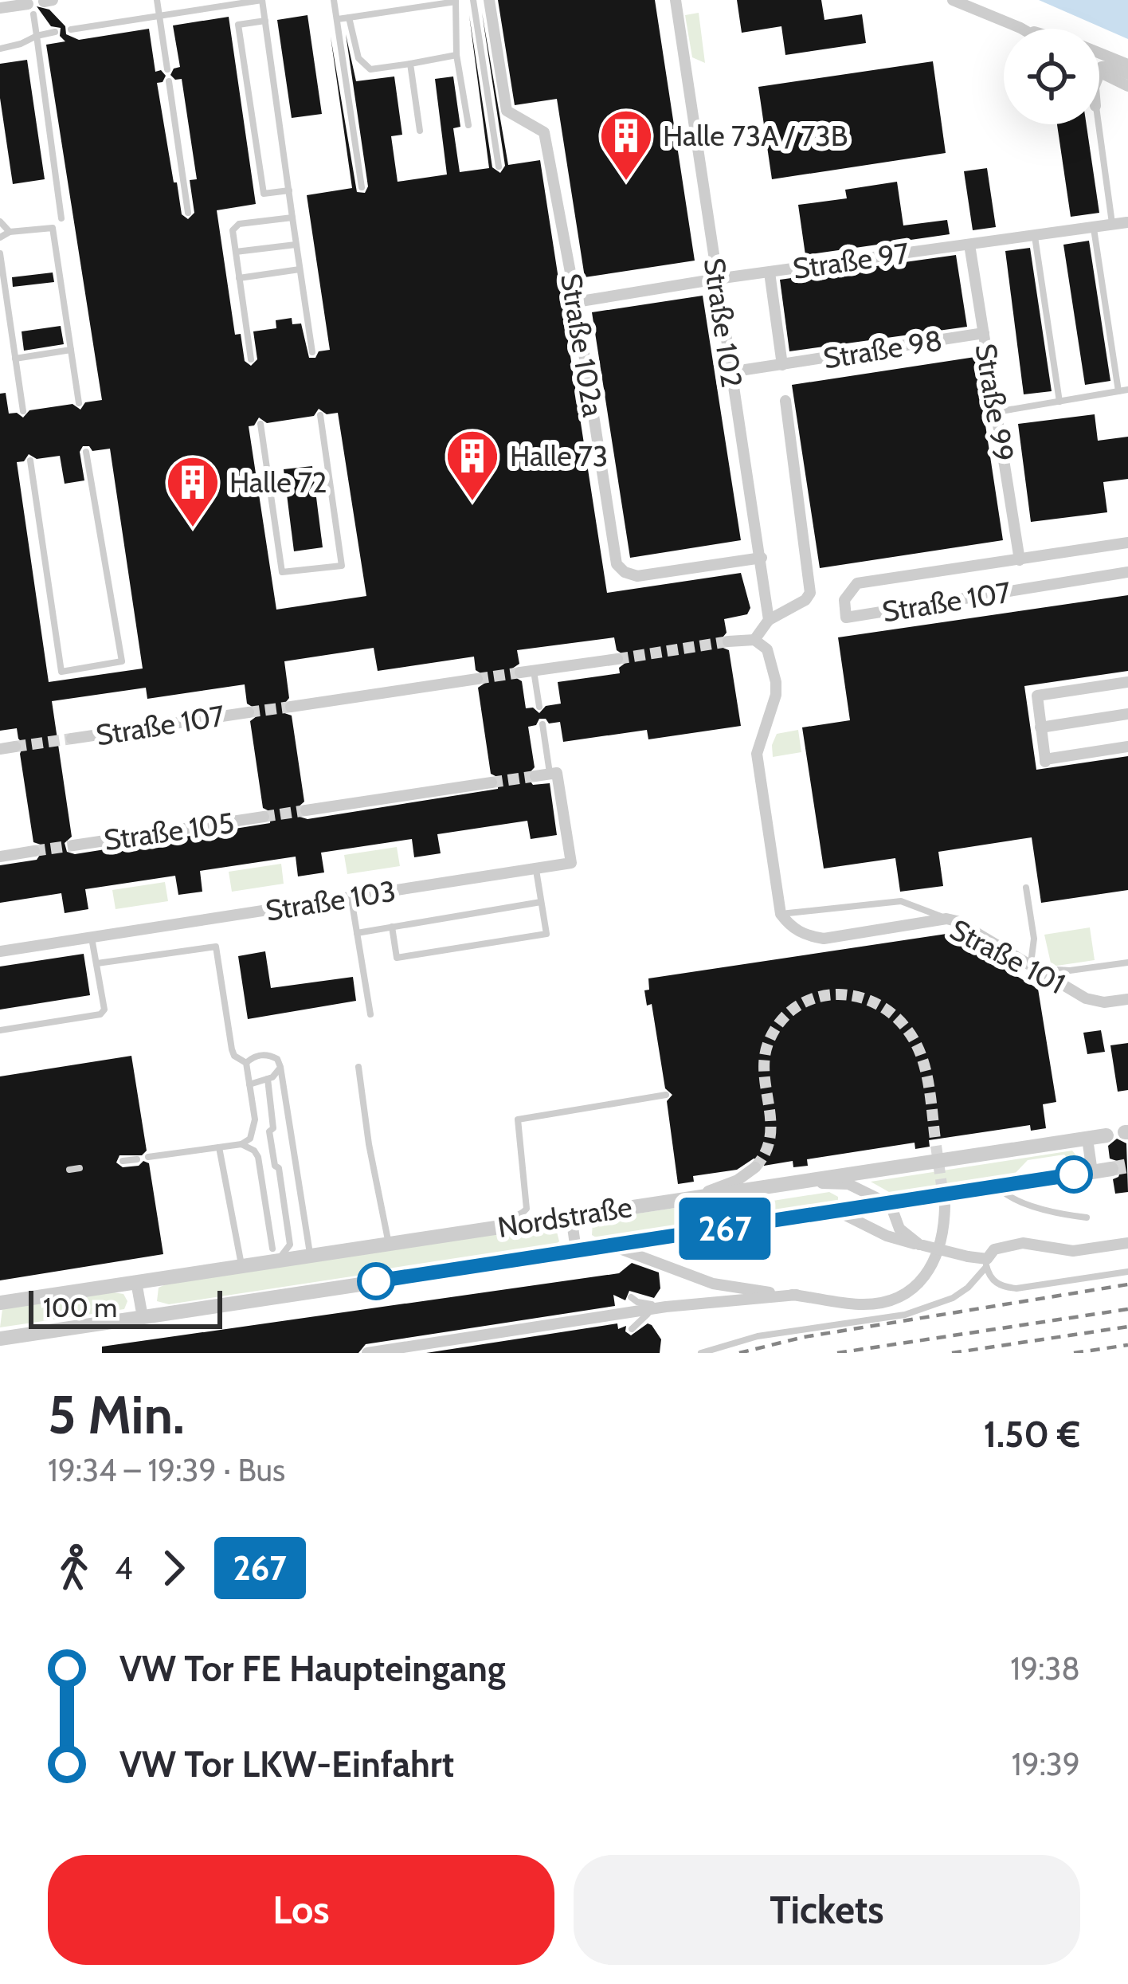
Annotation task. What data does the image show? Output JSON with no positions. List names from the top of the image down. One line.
{"streets":{"street":["Straße 97","Straße 102","Straße 102a","Straße 98","Straße 99","Straße 107","Straße 105","Straße 103","Straße 101","Nordstraße"]},"crossings":[["Straße 97","Straße 102"],["Straße 97","Straße 102a"],["Straße 97","Straße 98"],["Straße 97","Straße 99"],["Straße 102","Straße 102a"],["Straße 102","Straße 98"],["Straße 98","Straße 99"],["Straße 99","Straße 107"]],"places":{"building":["Halle 73A / 73B","Halle 73","Halle 72"]},"lines":["bus line 267"],"scale_bar":"100 m","page":{"on_map":"267","scale":"100 m","heading":["5 Min.","19:34 – 19:39 · Bus","1.50 €"],"legs":["4","267"],"list":[{"name":"VW Tor FE Haupteingang","value":"19:38"},{"name":"VW Tor LKW-Einfahrt","value":"19:39"}],"buttons":["Los","Tickets"]}}
